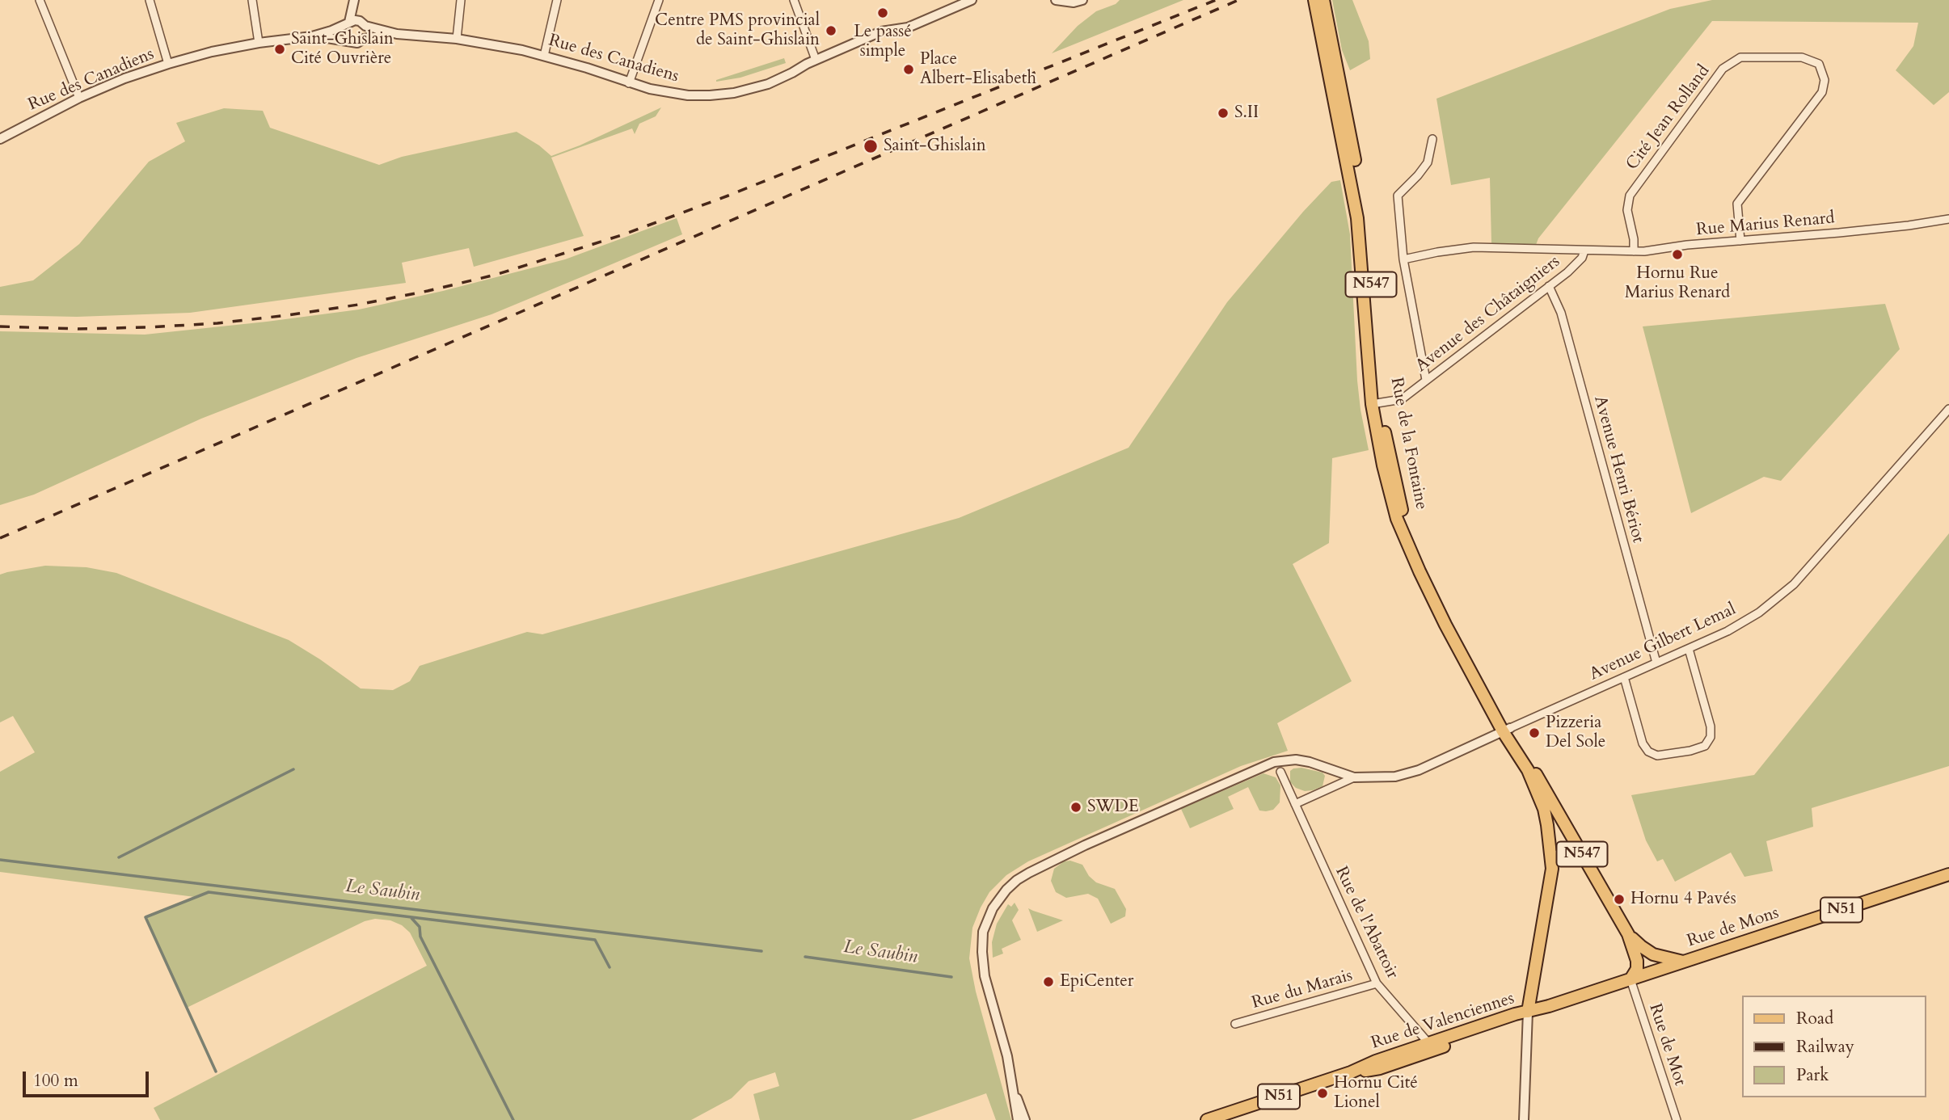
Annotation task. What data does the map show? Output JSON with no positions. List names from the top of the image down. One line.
{"streets":{"main road":["N547","Rue de la Fontaine","N51","Rue de Mons","Rue de Valenciennes"],"street":["Rue des Canadiens","Cité Jean Rolland","Rue Marius Renard","Avenue des Châtaigniers","Avenue Henri Bériot","Avenue Gilbert Lemal","Rue de l'Abattoir","Rue du Marais","Rue de Mot"]},"crossings":[["Cité Jean Rolland","Rue Marius Renard"],["Rue Marius Renard","Avenue des Châtaigniers"],["N547","Rue de la Fontaine"],["Avenue des Châtaigniers","Rue de la Fontaine"],["Avenue des Châtaigniers","Avenue Henri Bériot"],["Rue de la Fontaine","Avenue Gilbert Lemal"],["Rue de la Fontaine","Rue de Mons"],["Rue de la Fontaine","Rue de Valenciennes"],["Avenue Henri Bériot","Avenue Gilbert Lemal"],["Rue de l'Abattoir","Rue du Marais"],["Rue de l'Abattoir","Rue de Valenciennes"],["Rue de Mons","Rue de Valenciennes"],["Rue de Mons","Rue de Mot"]],"water":["Le Saubin"],"places":["Le passé simple","Centre PMS provincial de Saint-Ghislain","Saint-Ghislain Cité Ouvrière","Place Albert-Elisabeth","S.II","Saint-Ghislain","Hornu Rue Marius Renard","Pizzeria Del Sole","SWDE","Hornu 4 Pavés","EpiCenter","Hornu Cité Lionel"],"legend":["Road","Railway","Park"],"scale_bar":"100 m"}
